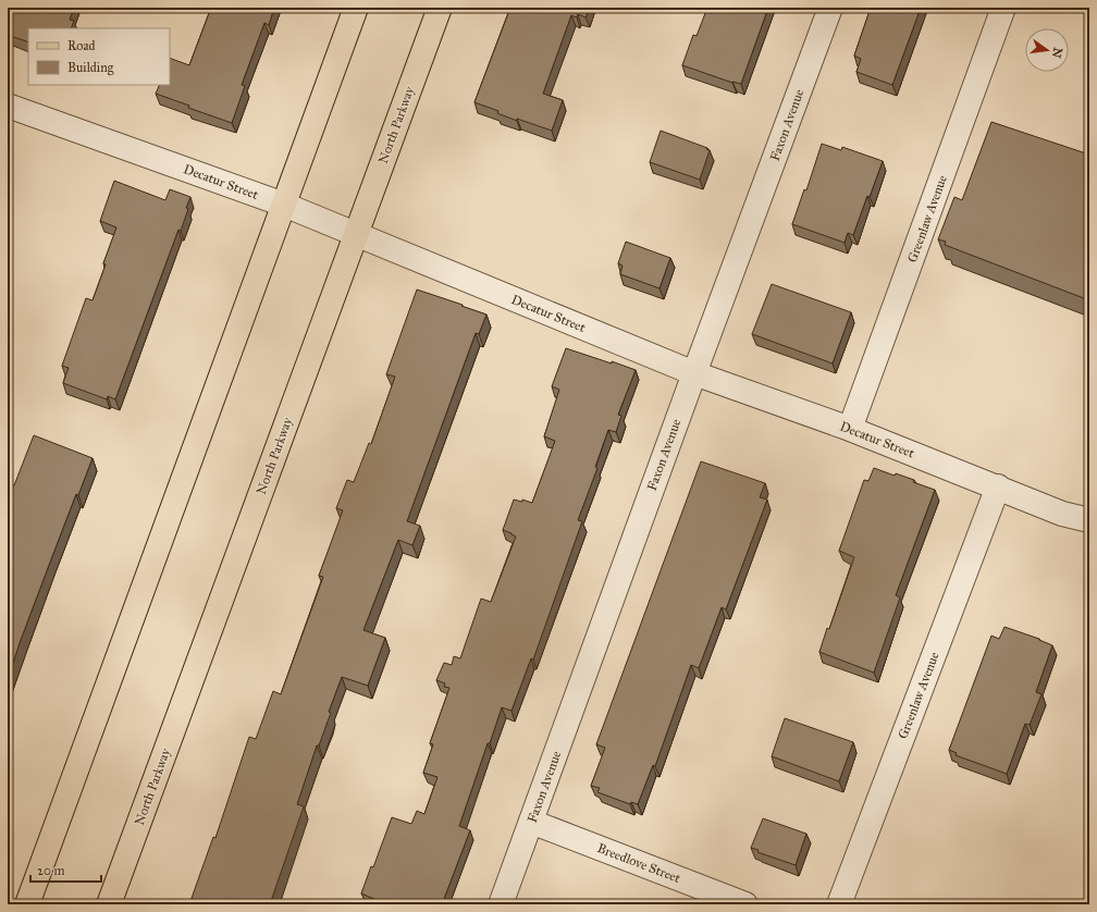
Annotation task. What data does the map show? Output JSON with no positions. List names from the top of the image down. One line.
{"streets":{"main road":["North Parkway"],"street":["Faxon Avenue","Decatur Street","Greenlaw Avenue","Breedlove Street"]},"crossings":[["North Parkway","Decatur Street"],["Faxon Avenue","Decatur Street"],["Faxon Avenue","Breedlove Street"],["Decatur Street","Greenlaw Avenue"]],"legend":["Road","Building"],"scale_bar":"20 m","north":"right"}
